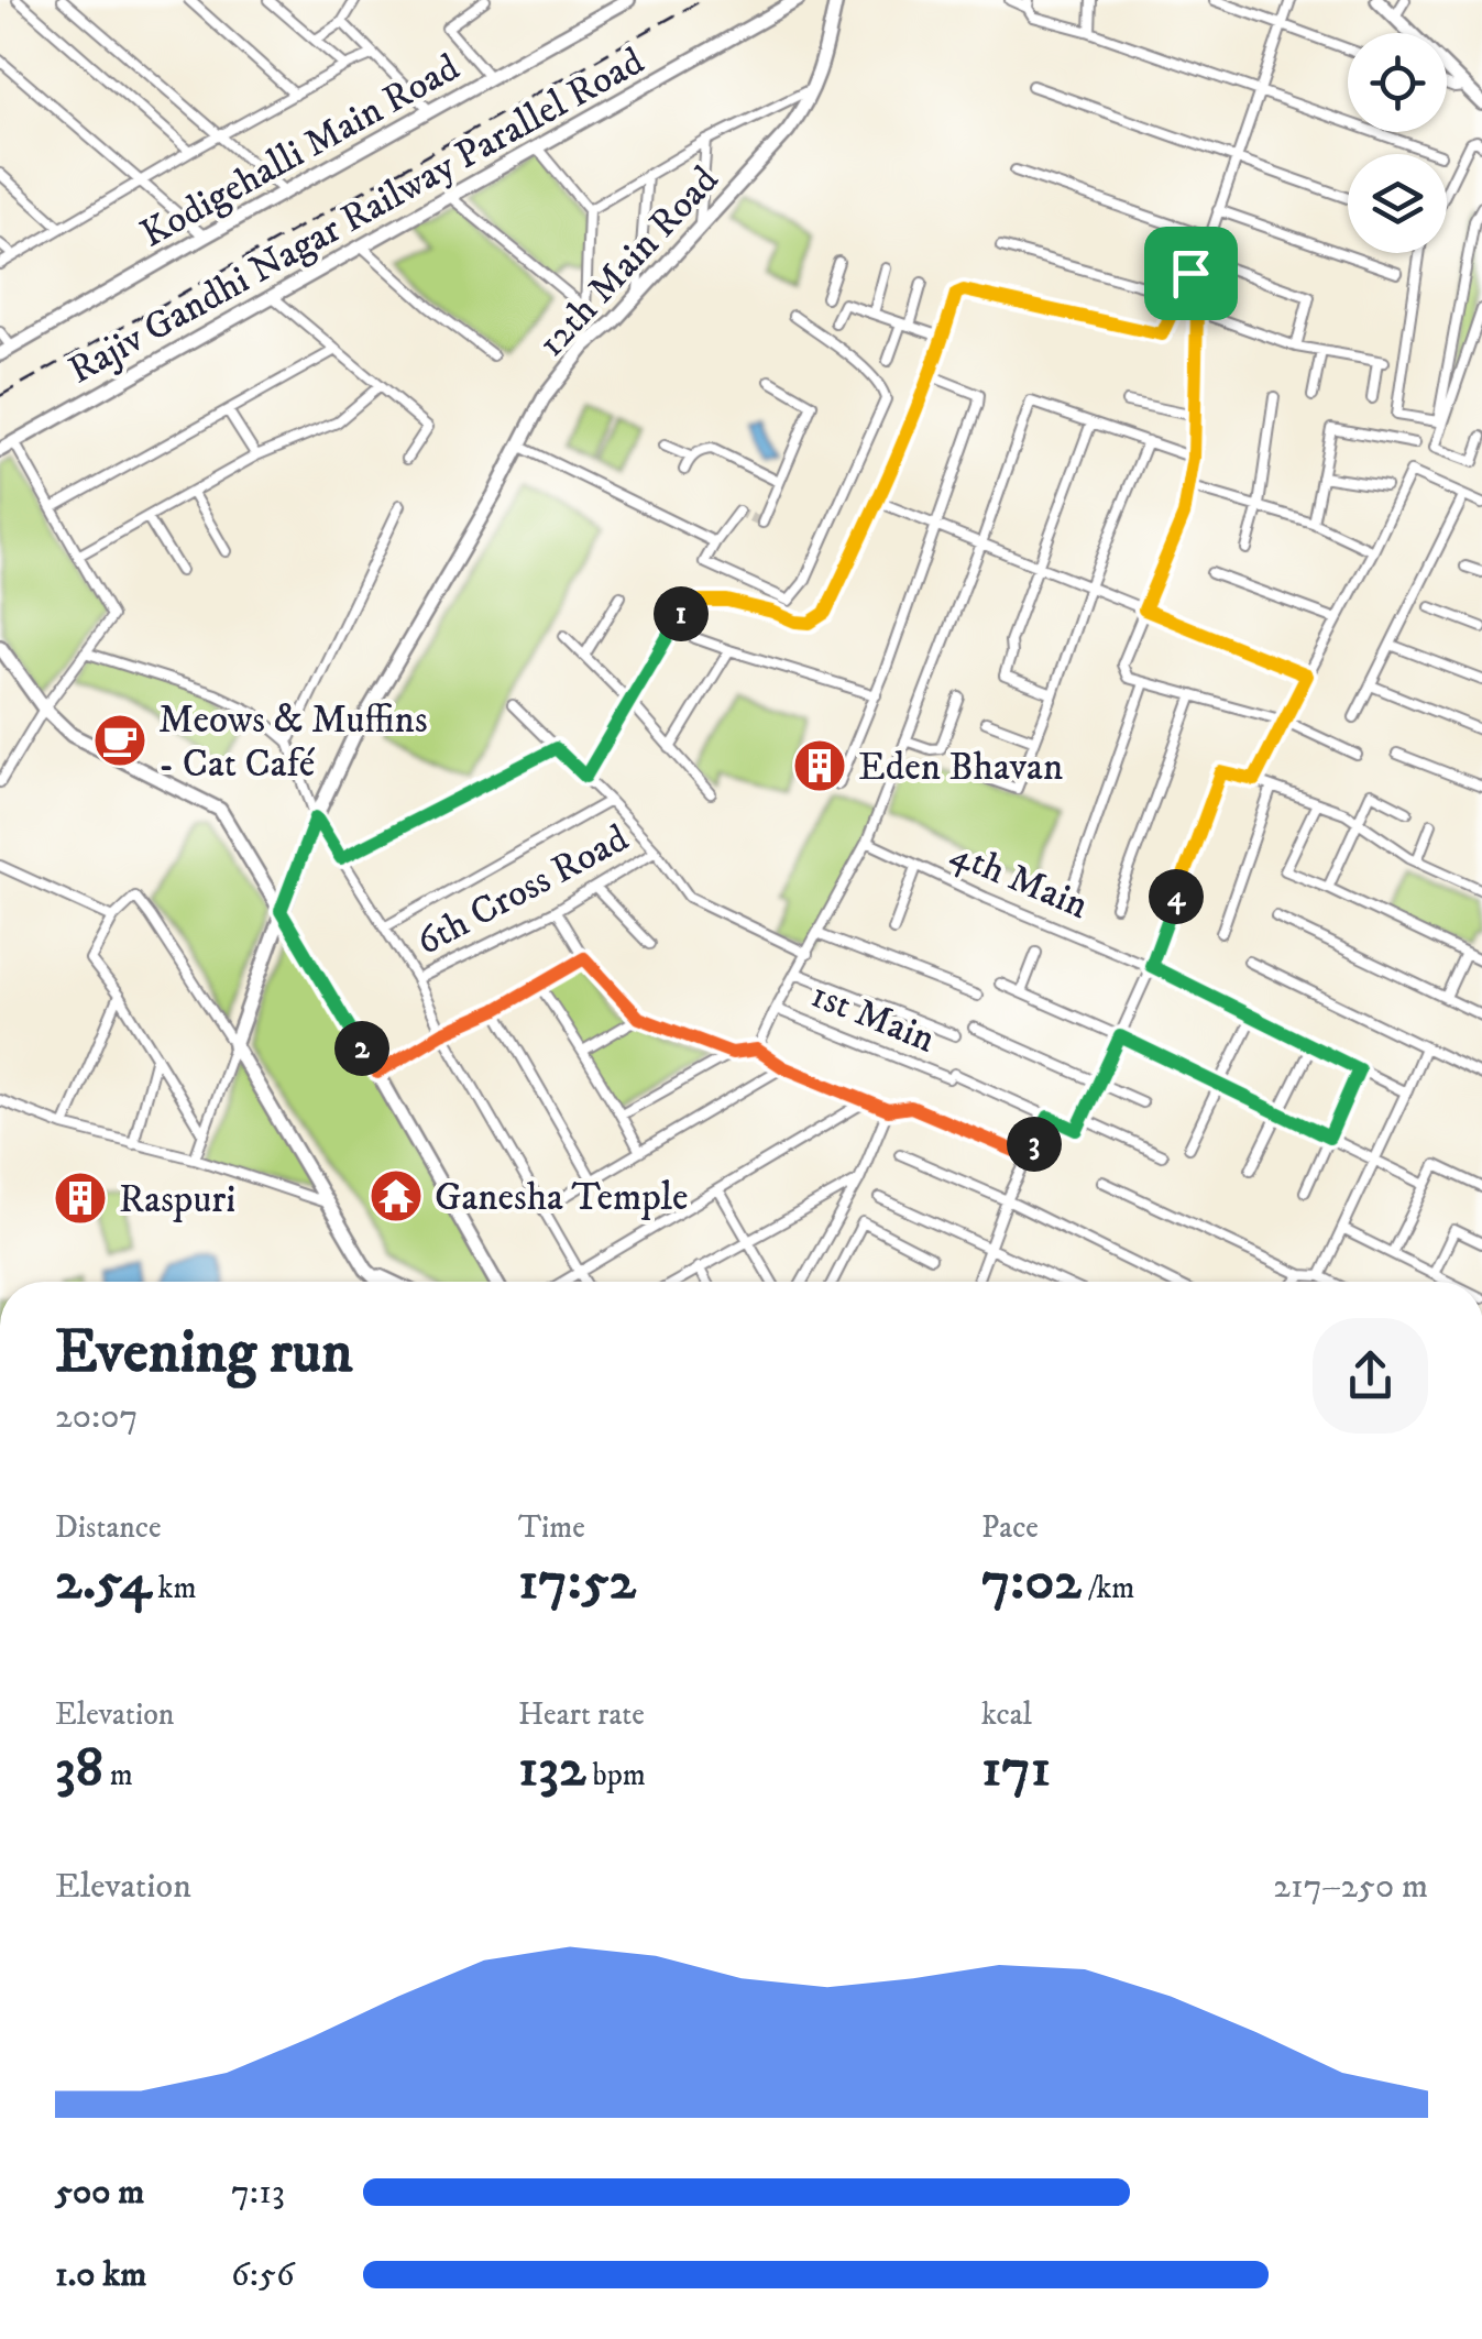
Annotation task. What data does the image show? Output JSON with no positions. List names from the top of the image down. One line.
{"streets":{"street":["Kodigehalli Main Road","Rajiv Gandhi Nagar Railway Parallel Road","12th Main Road","4th Main","6th Cross Road","1st Main"]},"places":{"cafe":["Meows & Muffins - Cat Café"],"building":["Eden Bhavan","Raspuri"],"temple":["Ganesha Temple"]},"page":{"pins":["1","4","2","3"],"heading":["Evening run","20:07"],"stats":[["Distance","2.54 km"],["Time","17:52"],["Pace","7:02 /km"],["Elevation","38 m"],["Heart rate","132 bpm"],["kcal","171"]],"chart":["Elevation","217–250 m"],"list":[{"name":"500 m","note":"7:13"},{"name":"1.0 km","note":"6:56"}]}}
